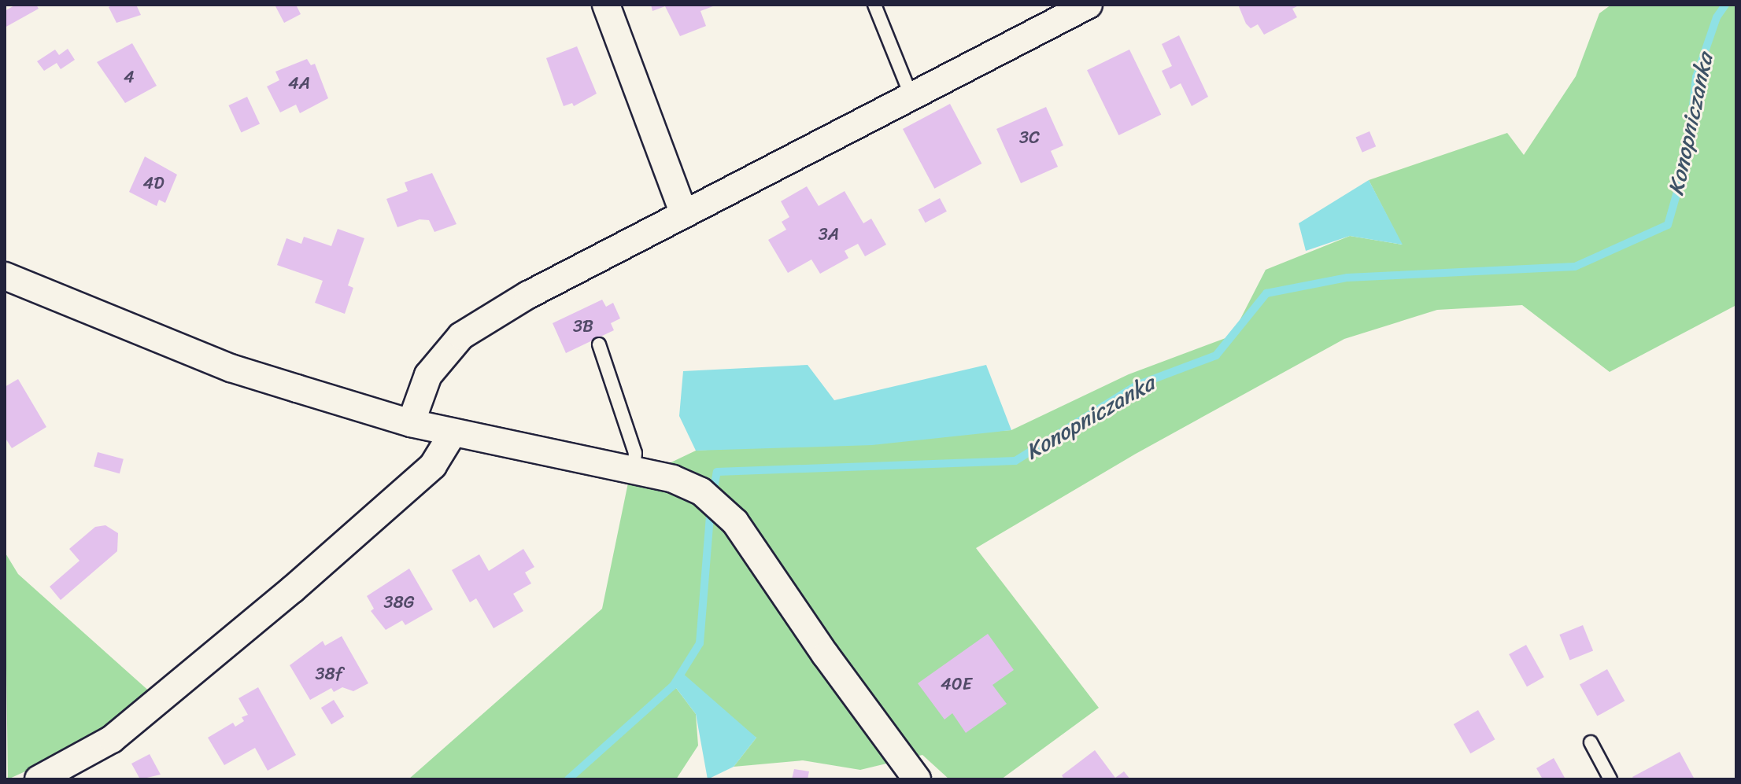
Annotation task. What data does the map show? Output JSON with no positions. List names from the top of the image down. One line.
{"water":["Konopniczanka"],"house_numbers":["4","4A","3C","4D","3A","3B","38G","38f","40E"]}
